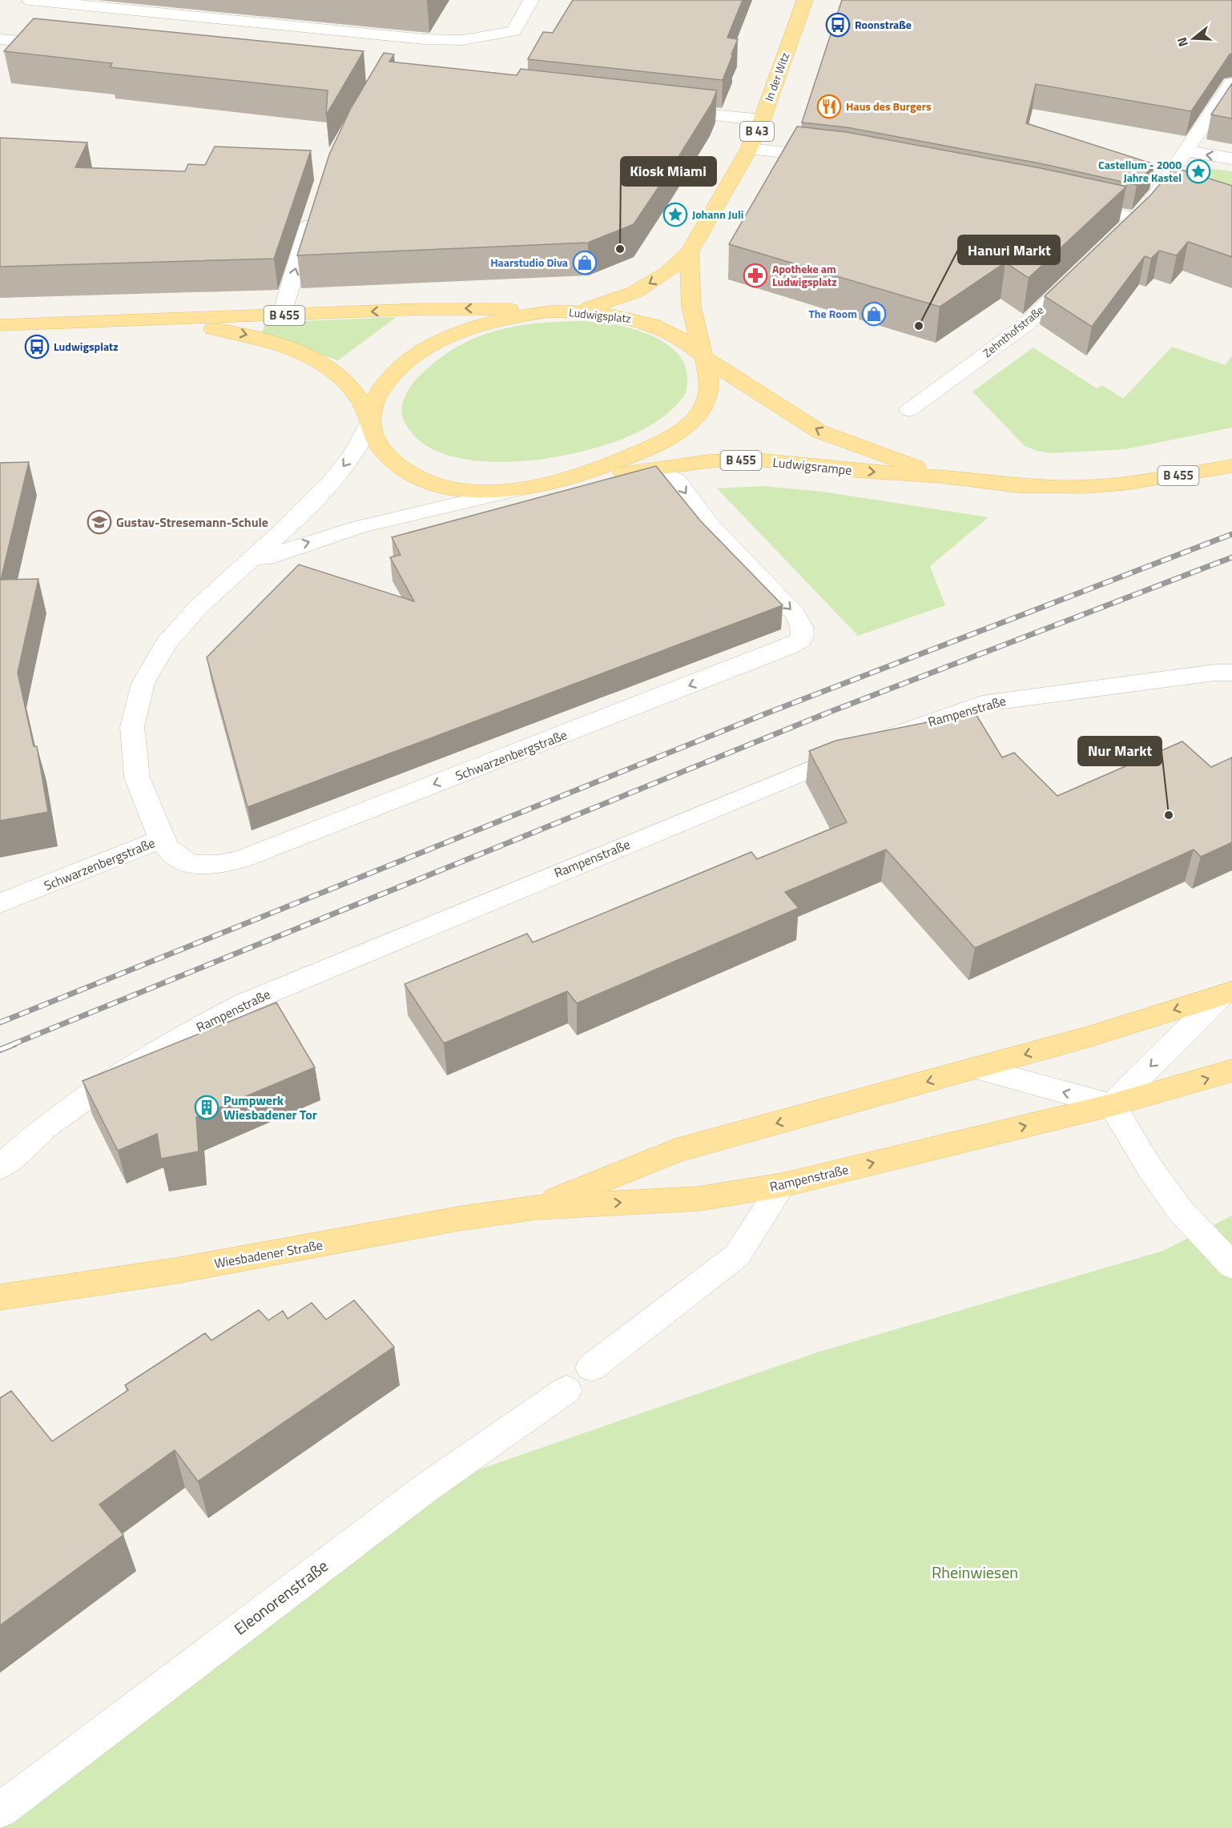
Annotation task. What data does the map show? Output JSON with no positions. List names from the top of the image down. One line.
{"streets":{"main road":["In der Witz","B 43","B 455","Ludwigsplatz","Ludwigsrampe","Rampenstraße","Wiesbadener Straße"],"street":["Zehnthofstraße","Schwarzenbergstraße","Eleonorenstraße"]},"crossings":[["In der Witz","B 455"],["In der Witz","Ludwigsplatz"],["B 455","Ludwigsplatz"],["Ludwigsplatz","Ludwigsrampe"],["Ludwigsplatz","Schwarzenbergstraße"],["Ludwigsrampe","Schwarzenbergstraße"],["Rampenstraße","Wiesbadener Straße"]],"parks":["Rheinwiesen"],"places":{"bus stop":["Roonstraße","Ludwigsplatz"],"restaurant":["Haus des Burgers"],"place":["Castellum - 2000 Jahre Kastel","Johann Juli"],"other":["Kiosk Miami","Hanuri Markt","Nur Markt"],"shop":["Haarstudio Diva","The Room"],"pharmacy":["Apotheke am Ludwigsplatz"],"school or university":["Gustav-Stresemann-Schule"],"building":["Pumpwerk Wiesbadener Tor"]},"north":"left"}
